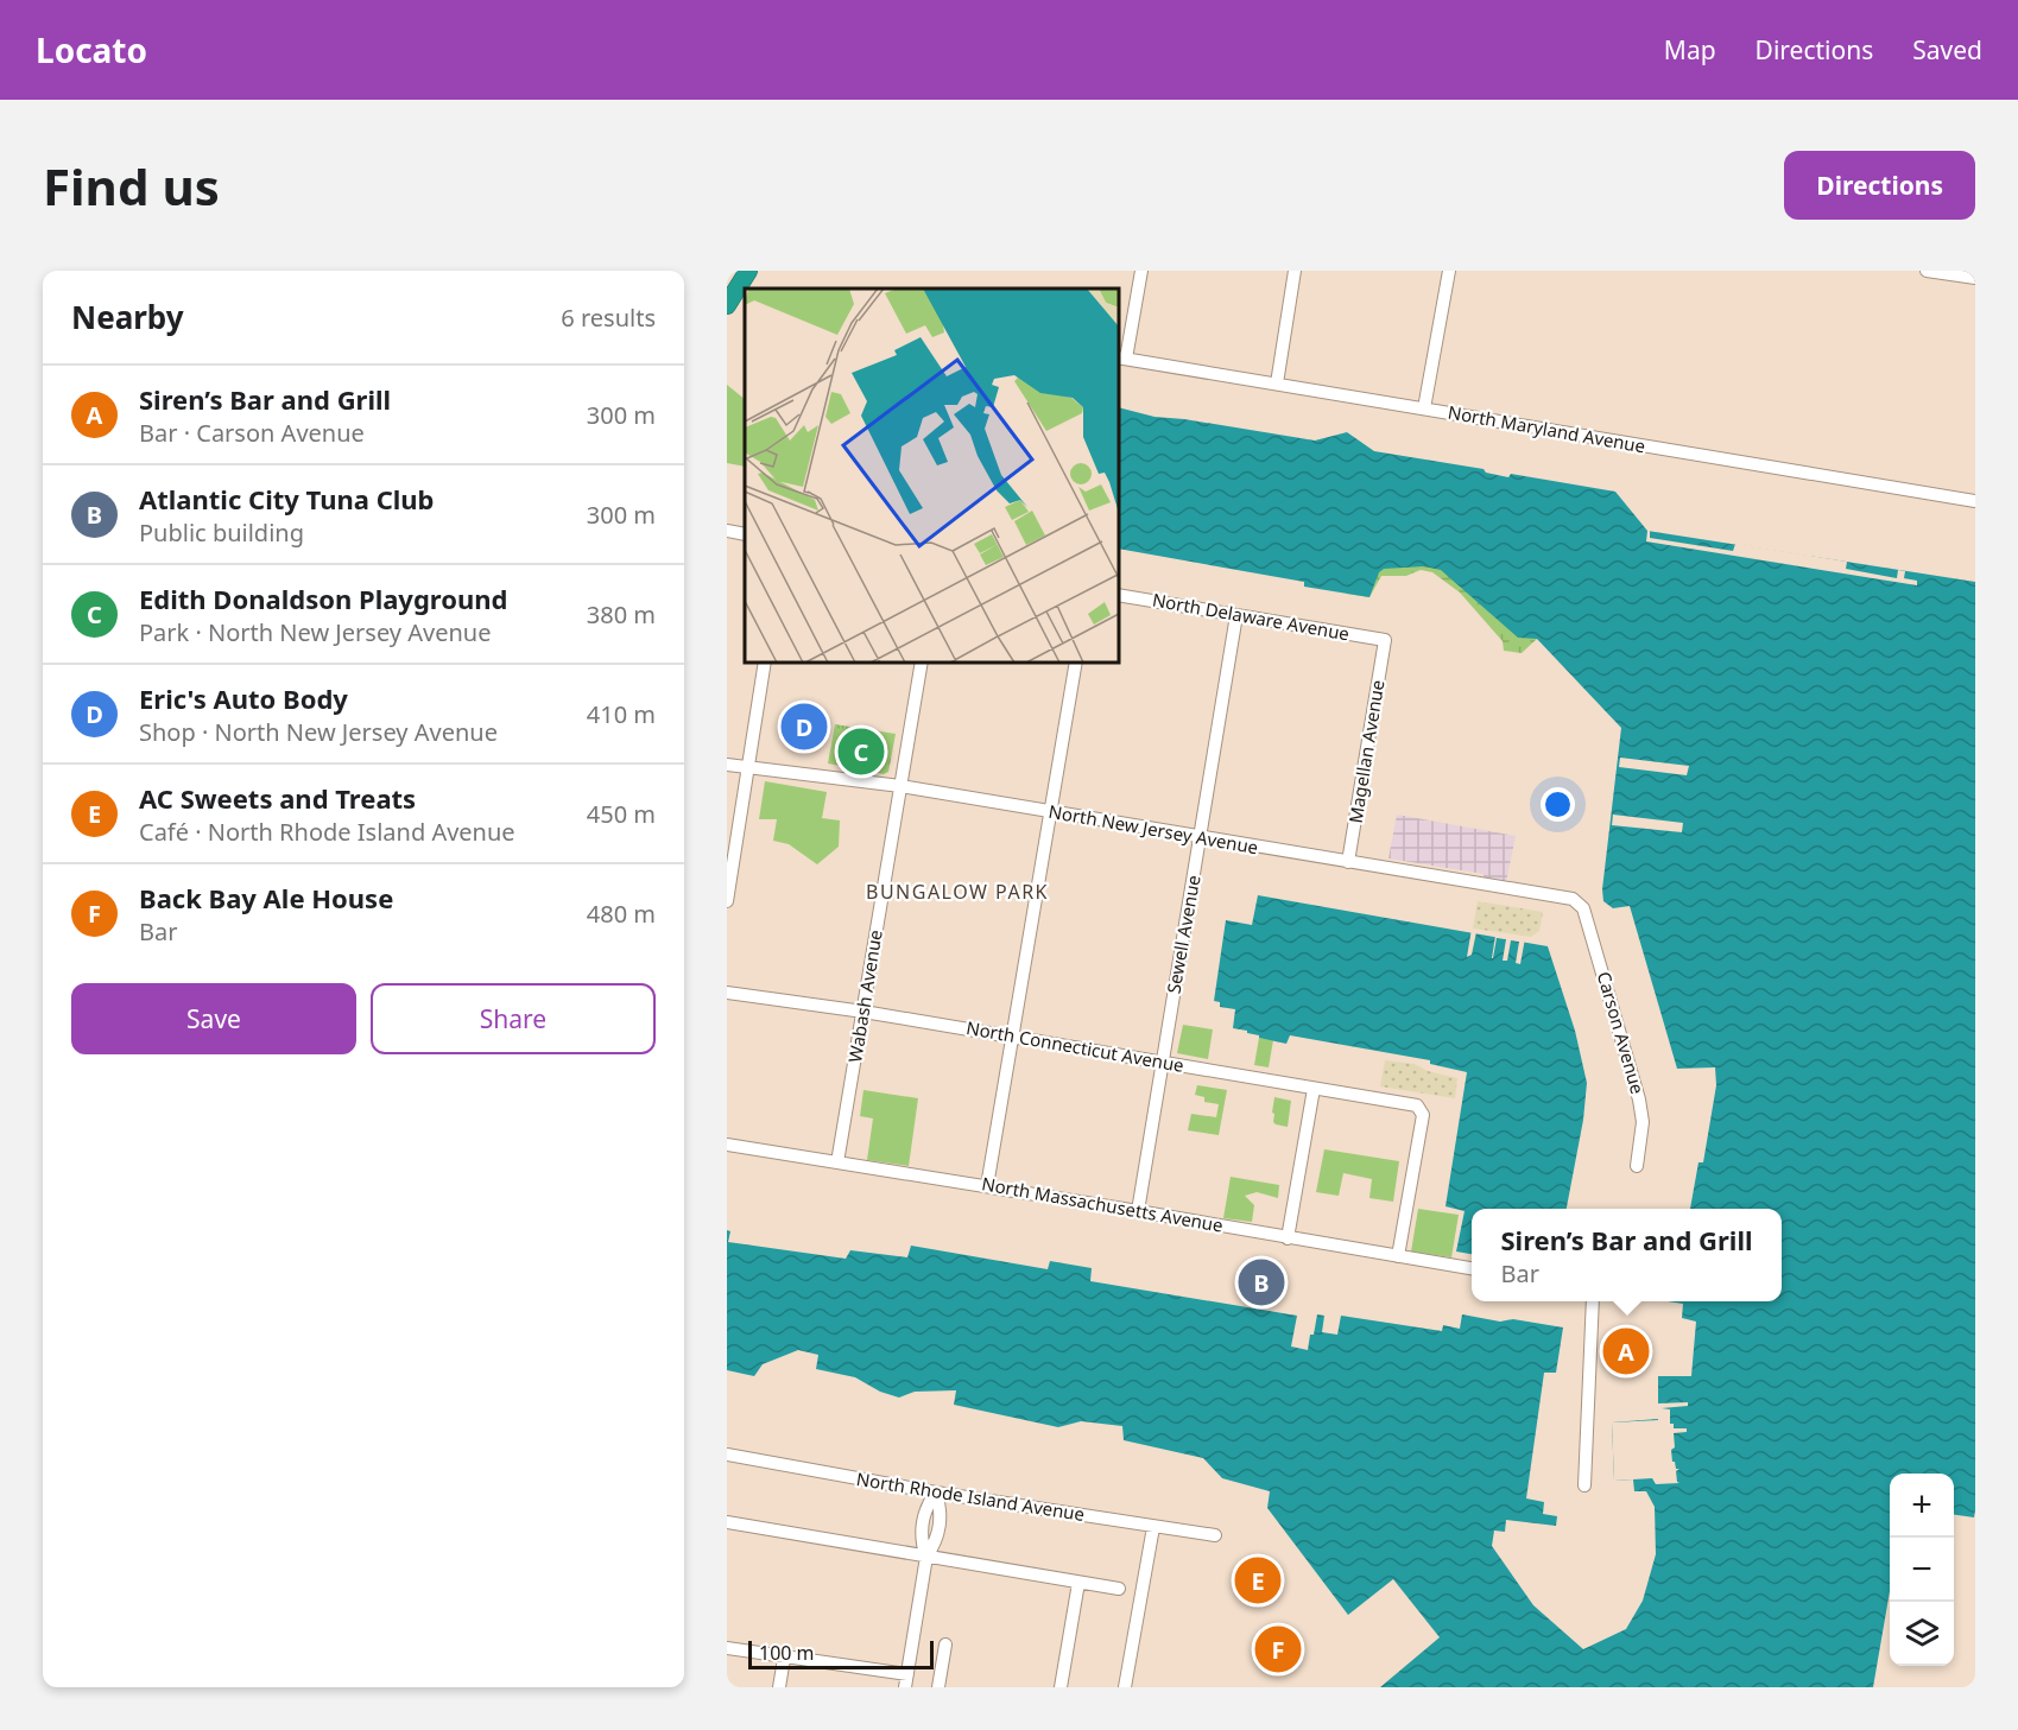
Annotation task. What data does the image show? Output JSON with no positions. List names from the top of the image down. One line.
{"streets":{"street":["North Maryland Avenue","North Delaware Avenue","Magellan Avenue","North New Jersey Avenue","Sewell Avenue","Wabash Avenue","Carson Avenue","North Connecticut Avenue","North Massachusetts Avenue","North Rhode Island Avenue"]},"crossings":[["North Delaware Avenue","Magellan Avenue"],["North Delaware Avenue","Sewell Avenue"],["Magellan Avenue","North New Jersey Avenue"],["North New Jersey Avenue","Sewell Avenue"],["North New Jersey Avenue","Wabash Avenue"],["North New Jersey Avenue","Carson Avenue"],["Sewell Avenue","North Connecticut Avenue"],["Sewell Avenue","North Massachusetts Avenue"],["Wabash Avenue","North Connecticut Avenue"],["Wabash Avenue","North Massachusetts Avenue"],["North Connecticut Avenue","North Massachusetts Avenue"]],"districts":["BUNGALOW PARK"],"scale_bar":"100 m","page":{"header":"Locato","nav":["Map","Directions","Saved"],"buttons":["Directions",["Save","Share"]],"title":"Find us","heading":["Nearby","6 results"],"list":[{"mark":"A","name":"Siren’s Bar and Grill","note":"Bar · Carson Avenue","value":"300 m"},{"mark":"B","name":"Atlantic City Tuna Club","note":"Public building","value":"300 m"},{"mark":"C","name":"Edith Donaldson Playground","note":"Park · North New Jersey Avenue","value":"380 m"},{"mark":"D","name":"Eric's Auto Body","note":"Shop · North New Jersey Avenue","value":"410 m"},{"mark":"E","name":"AC Sweets and Treats","note":"Café · North Rhode Island Avenue","value":"450 m"},{"mark":"F","name":"Back Bay Ale House","note":"Bar","value":"480 m"}],"pins":["D","C","B","A","E","F"],"popup":["Siren’s Bar and Grill","Bar"],"map_buttons":["+","−"],"scale":"100 m"}}
